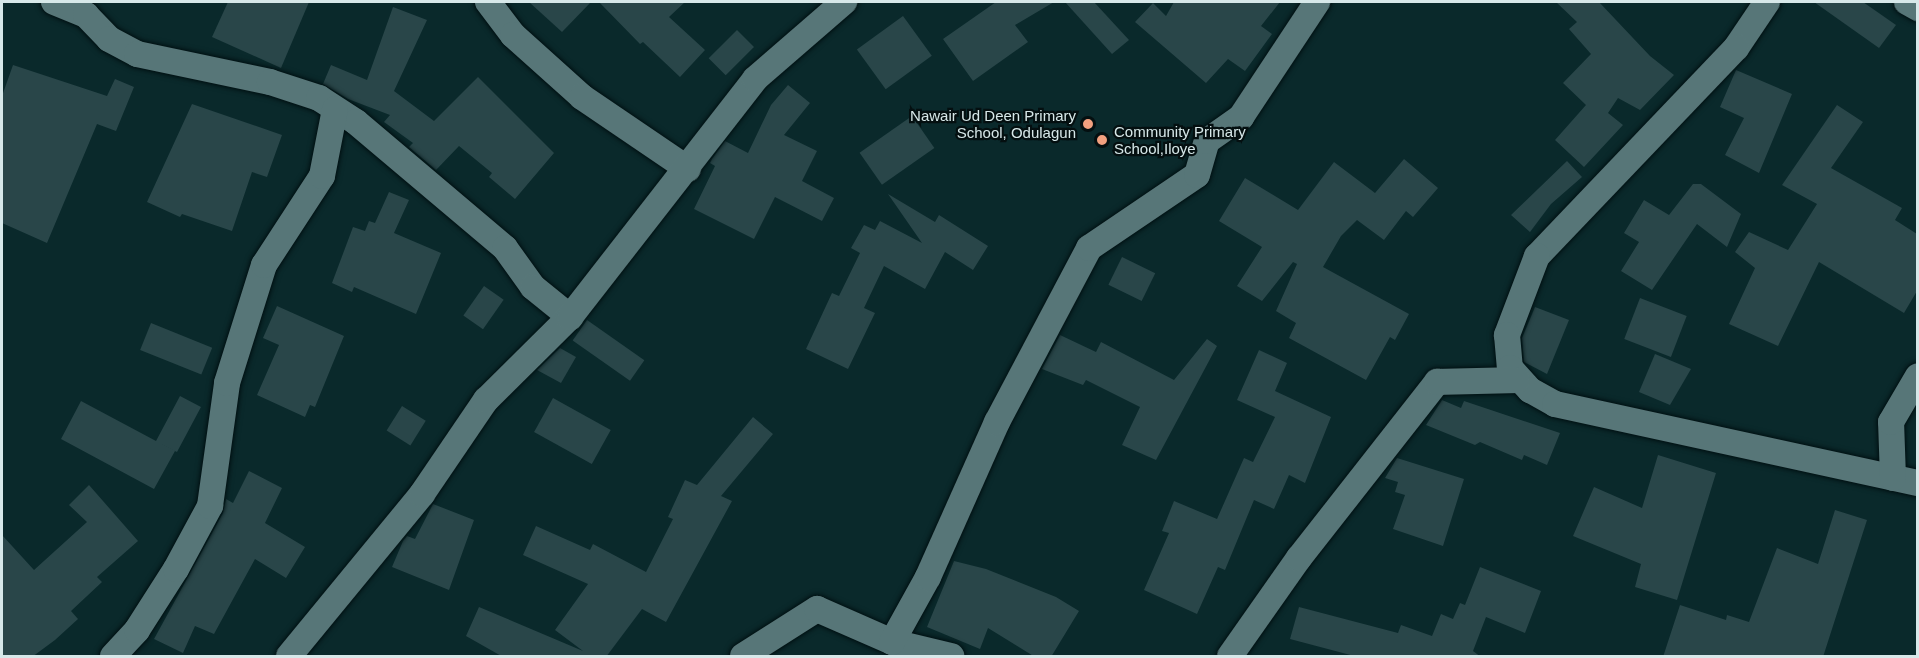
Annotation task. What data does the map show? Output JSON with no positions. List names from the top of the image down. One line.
{"places":["Nawair Ud Deen Primary School, Odulagun","Community Primary School,Iloye"]}
